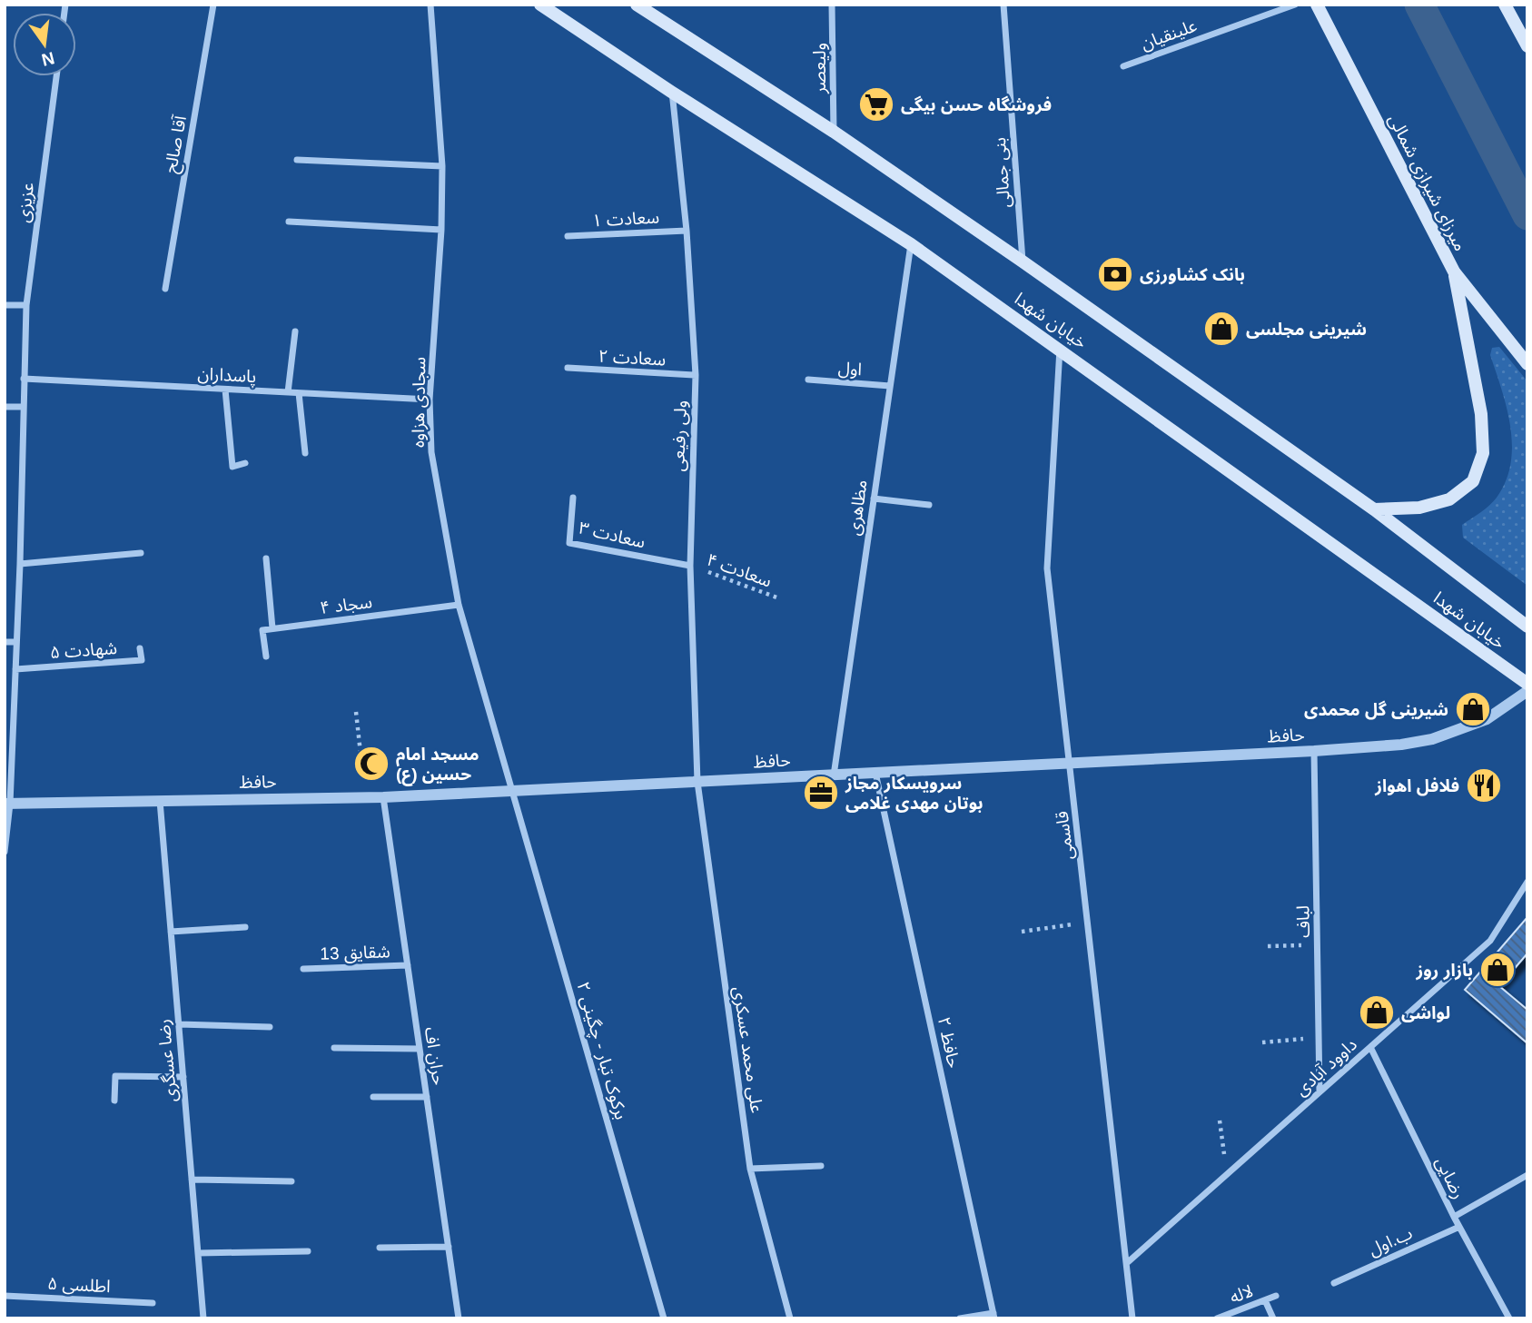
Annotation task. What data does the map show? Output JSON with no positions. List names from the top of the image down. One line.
{"streets":{"main road":["میرزای شیرازی شمالی","خیابان شهدا"],"street":["علینقیان","ولیعصر","آقا صالح","بنی جمالی","عزیزی","سعادت ۱","سعادت ۲","اول","پاسداران","سجادی هزاوه","ولی رفیعی","مظاهری","سعادت ۳","سجاد ۴","شهادت ۵","حافظ","قاسمی","لباف","شقایق 13","حافظ ۲","علی محمد عسکری","برکوک تبار - چگینی ۲","حران اف","رضا عسگری","داوود آبادی","رضایی","ب.اول","اطلسی ۵","لاله"],"path":["سعادت ۴"]},"crossings":[["ولیعصر","خیابان شهدا"],["بنی جمالی","خیابان شهدا"],["عزیزی","پاسداران"],["عزیزی","شهادت ۵"],["عزیزی","حافظ"],["سعادت ۱","ولی رفیعی"],["خیابان شهدا","ولی رفیعی"],["خیابان شهدا","مظاهری"],["خیابان شهدا","قاسمی"],["سعادت ۲","ولی رفیعی"],["اول","مظاهری"],["پاسداران","سجادی هزاوه"],["سجادی هزاوه","سجاد ۴"],["سجادی هزاوه","حافظ"],["سجادی هزاوه","برکوک تبار - چگینی ۲"],["ولی رفیعی","سعادت ۳"],["ولی رفیعی","سعادت ۴"],["ولی رفیعی","حافظ"],["ولی رفیعی","علی محمد عسکری"],["مظاهری","حافظ"],["سعادت ۳","سعادت ۴"],["حافظ","قاسمی"],["حافظ","لباف"],["حافظ","حافظ ۲"],["حافظ","علی محمد عسکری"],["حافظ","برکوک تبار - چگینی ۲"],["حافظ","حران اف"],["حافظ","رضا عسگری"],["قاسمی","داوود آبادی"],["لباف","داوود آبادی"],["شقایق 13","حران اف"],["داوود آبادی","رضایی"],["رضایی","ب.اول"]],"places":{"supermarket":["فروشگاه حسن بیگی"],"bank":["بانک کشاورزی"],"shop":["شیرینی مجلسی","شیرینی گل محمدی","بازار روز","لواشی"],"mosque":["مسجد امام حسین (ع)"],"restaurant":["فلافل اهواز"],"office":["سرویسکار مجاز بوتان مهدی غلامی"]},"north":"bottom"}
